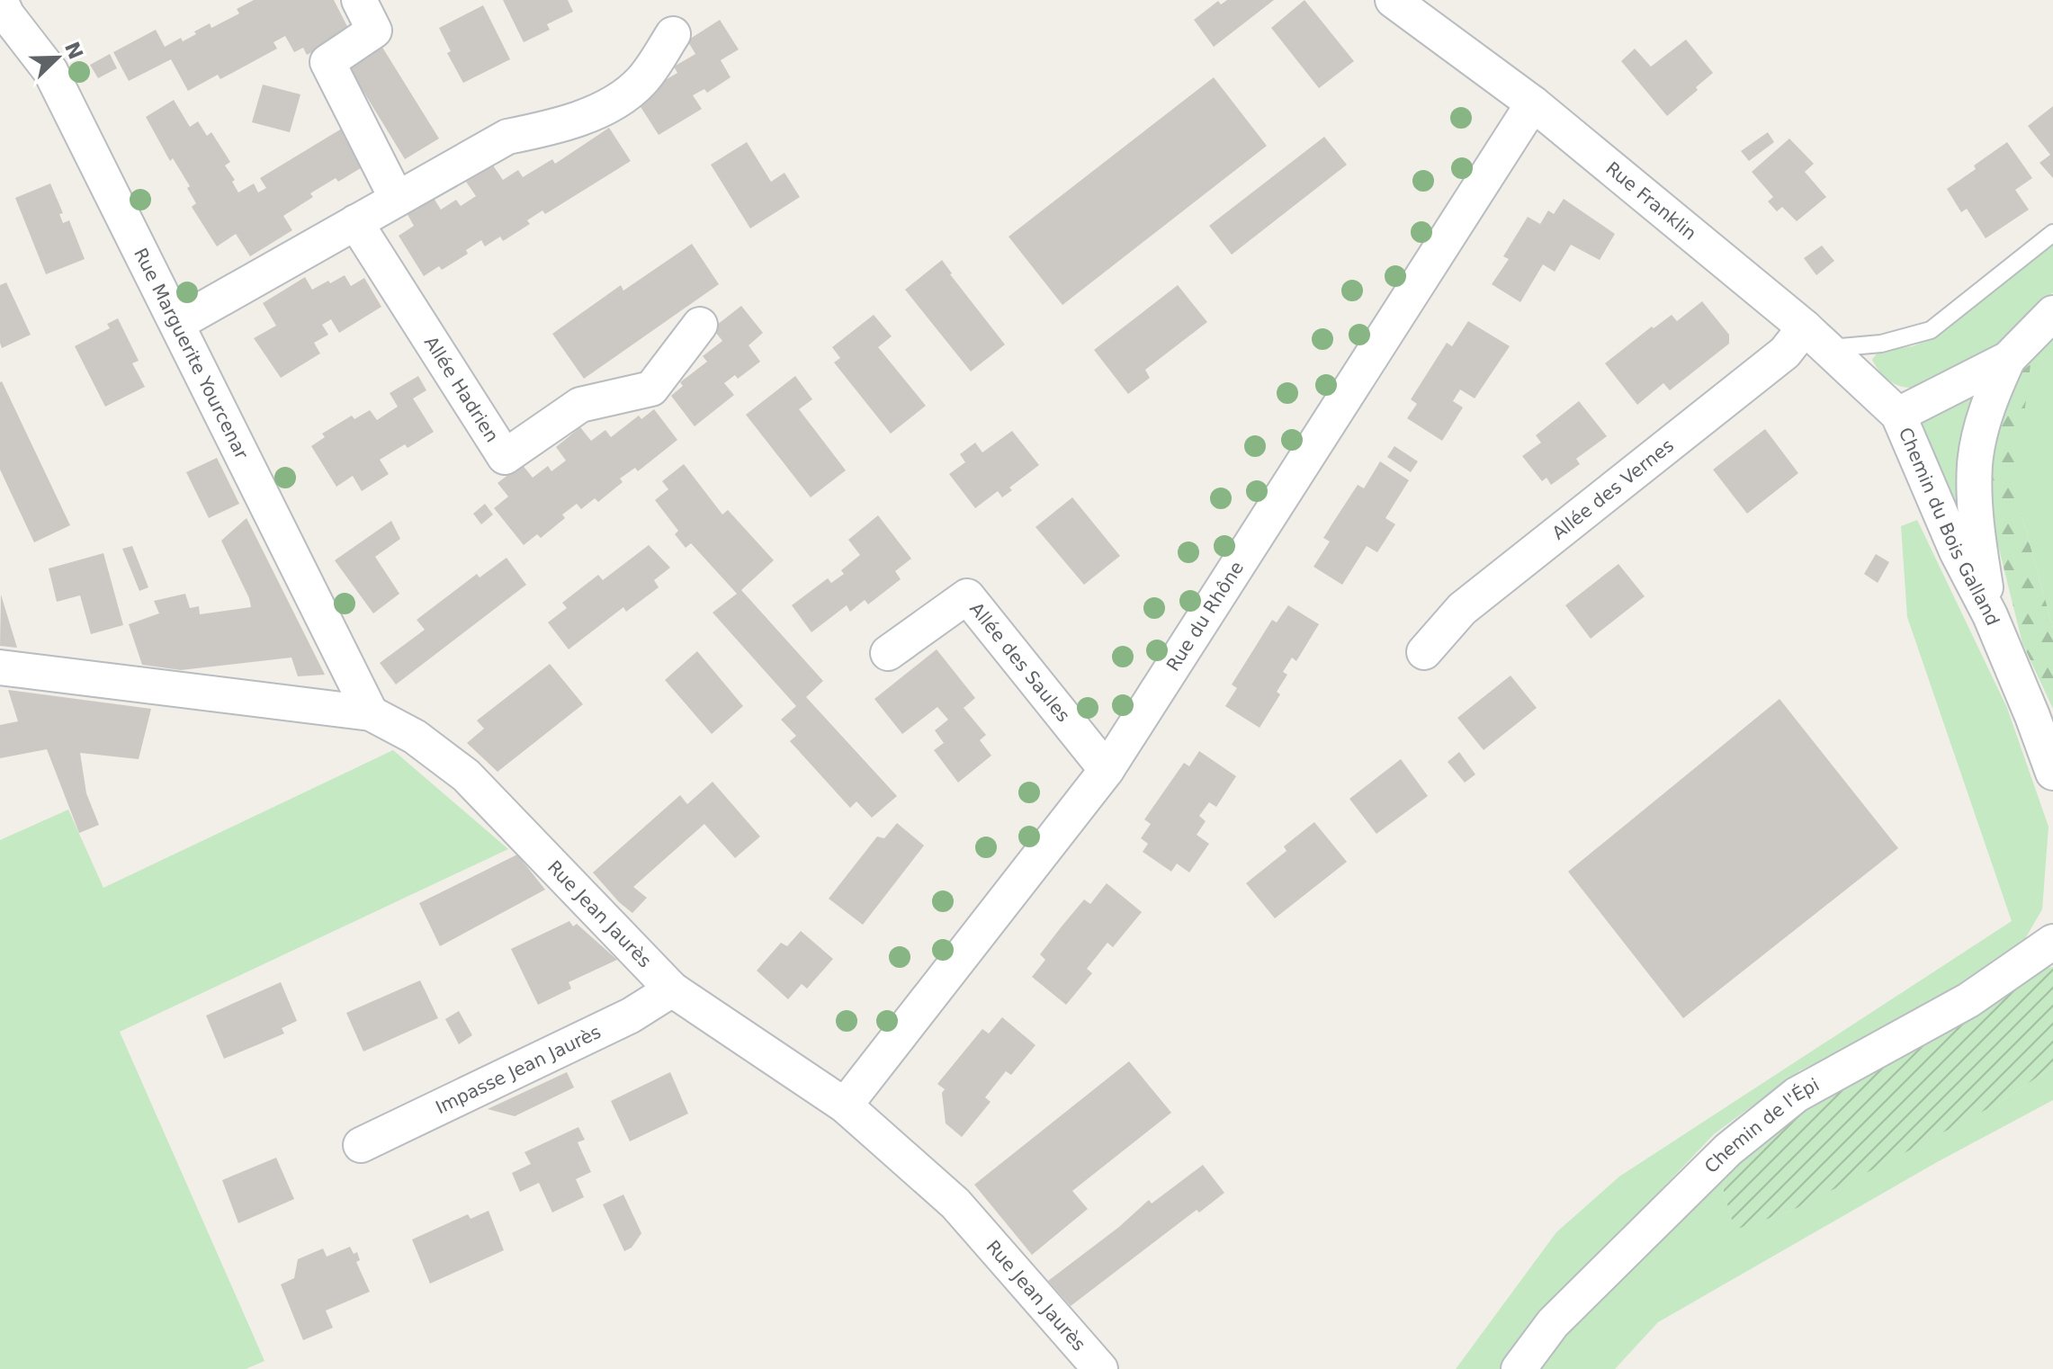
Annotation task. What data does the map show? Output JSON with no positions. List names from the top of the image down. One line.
{"streets":{"street":["Rue Franklin","Rue Marguerite Yourcenar","Allée Hadrien","Allée des Vernes","Chemin du Bois Galland","Rue du Rhône","Allée des Saules","Rue Jean Jaurès","Impasse Jean Jaurès","Chemin de l'Épi"]},"crossings":[["Rue Franklin","Allée des Vernes"],["Rue Franklin","Chemin du Bois Galland"],["Rue Franklin","Rue du Rhône"],["Rue Marguerite Yourcenar","Rue Jean Jaurès"],["Rue du Rhône","Allée des Saules"],["Rue du Rhône","Rue Jean Jaurès"],["Rue Jean Jaurès","Impasse Jean Jaurès"]],"north":"top right"}
